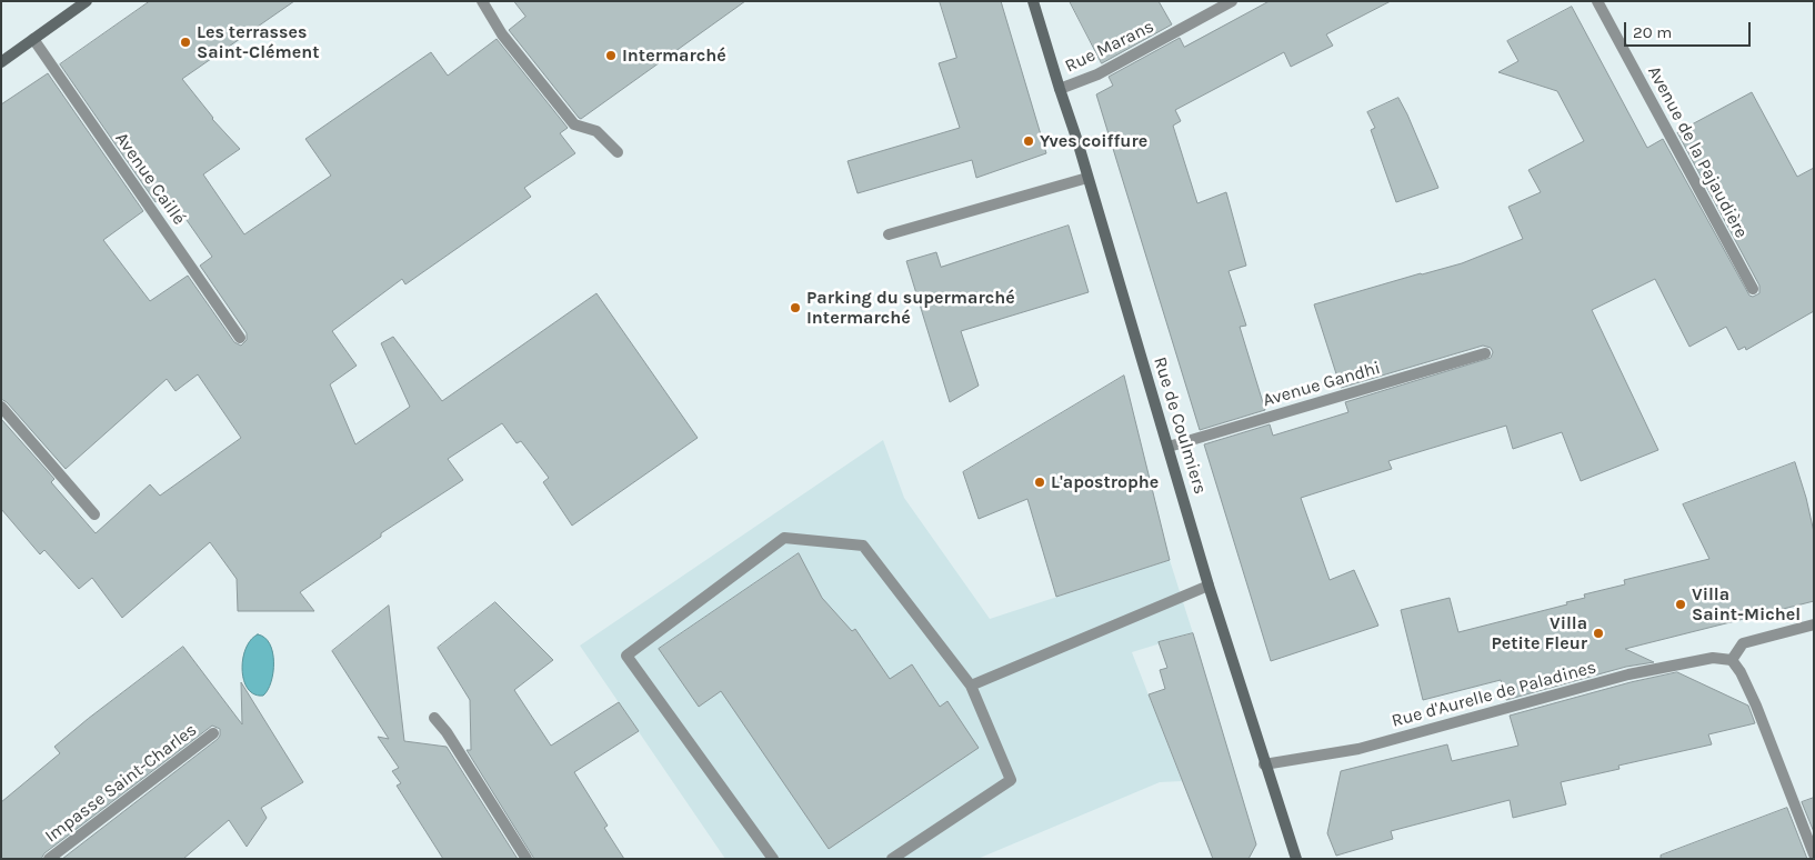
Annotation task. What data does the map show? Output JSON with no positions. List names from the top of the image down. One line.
{"streets":{"street":["Rue Marans","Avenue de la Pajaudière","Avenue Caillé","Avenue Gandhi","Rue de Coulmiers","Rue d'Aurelle de Paladines","Impasse Saint-Charles"]},"crossings":[["Rue Marans","Rue de Coulmiers"],["Avenue Gandhi","Rue de Coulmiers"],["Rue de Coulmiers","Rue d'Aurelle de Paladines"]],"places":["Les terrasses Saint-Clément","Intermarché","Yves coiffure","Parking du supermarché Intermarché","L'apostrophe","Villa Saint-Michel","Villa Petite Fleur"],"scale_bar":"20 m"}
